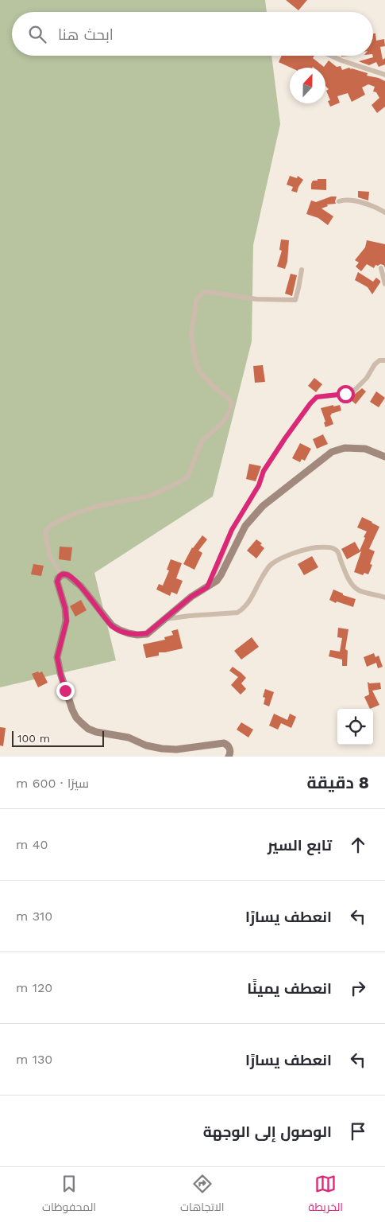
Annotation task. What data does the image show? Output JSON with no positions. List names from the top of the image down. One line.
{"scale_bar":"100 m","north":"top","page":{"search":"ابحث هنا","scale":"100 m","heading":["8 دقيقة","سيرًا · 600 m"],"list":[["تابع السير","40 m"],["انعطف يسارًا","310 m"],["انعطف يمينًا","120 m"],["انعطف يسارًا","130 m"],"الوصول إلى الوجهة"],"nav":["الخريطة","الاتجاهات","المحفوظات"]}}
